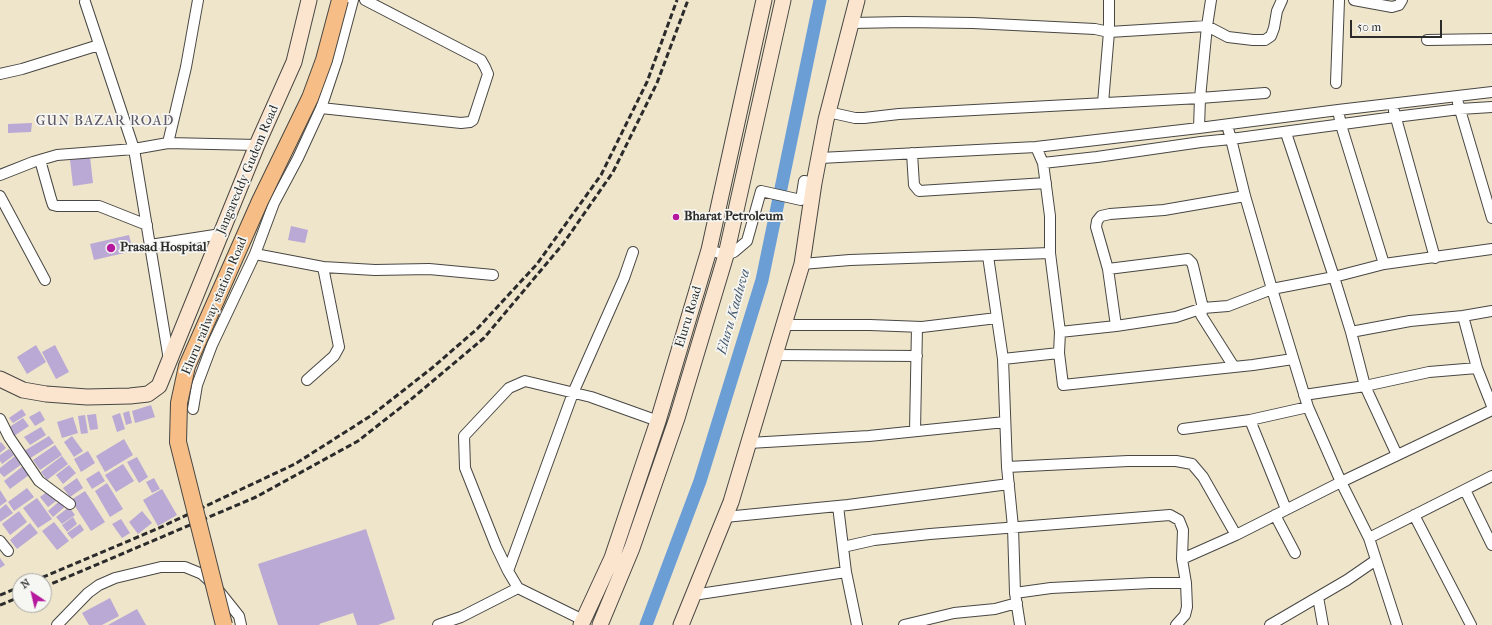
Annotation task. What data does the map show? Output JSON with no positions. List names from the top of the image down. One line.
{"streets":{"main road":["Jangareddy Gudem Road","Eluru railway station Road","Eluru Road"]},"districts":["GUN BAZAR ROAD"],"water":["Eluru Kaaluva"],"places":["Bharat Petroleum","Prasad Hospital"],"scale_bar":"50 m","north":"top left"}
